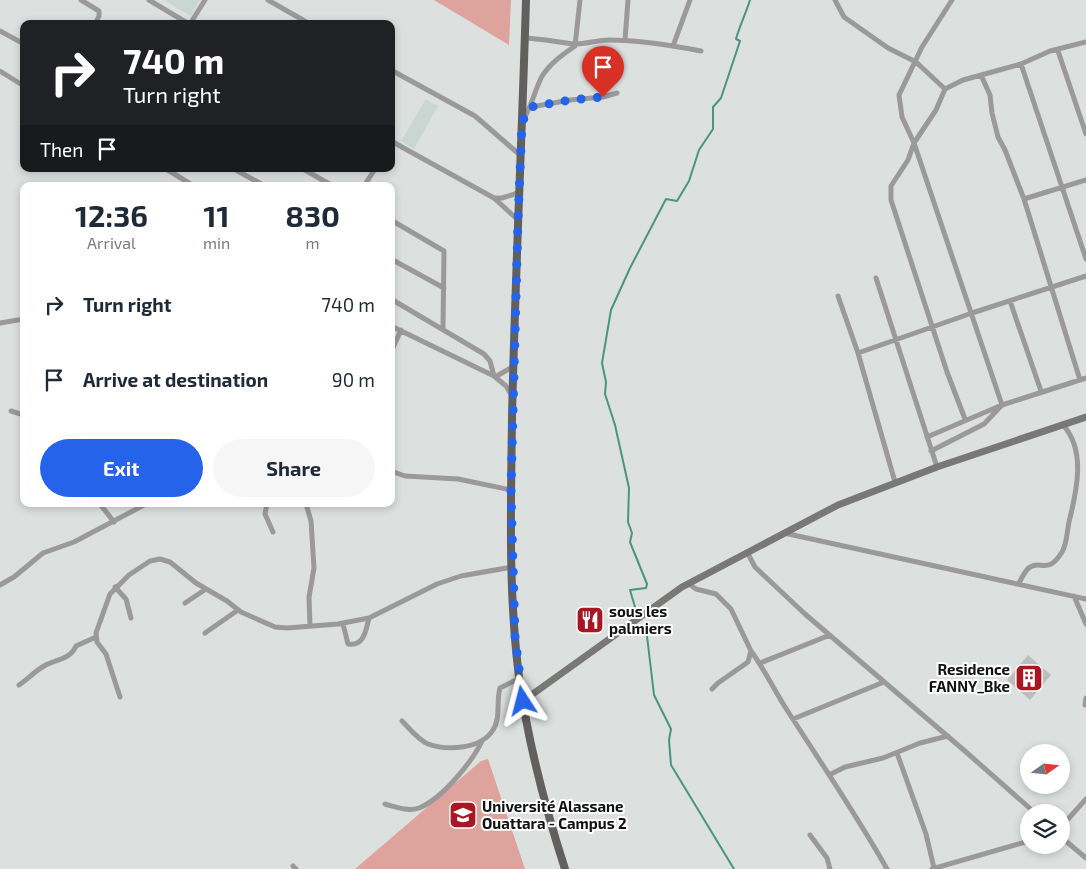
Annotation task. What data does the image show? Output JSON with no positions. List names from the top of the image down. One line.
{"places":{"restaurant":["sous les palmiers"],"building":["Residence FANNY_Bke"],"school or university":["Université Alassane Ouattara - Campus 2"]},"north":"right","page":{"turn":["740 m","Turn right"],"then":"Then","eta":["12:36","Arrival","11","min","830","m"],"list":[{"name":"Turn right","value":"740 m"},{"name":"Arrive at destination","value":"90 m"}],"buttons":["Exit","Share"]}}
